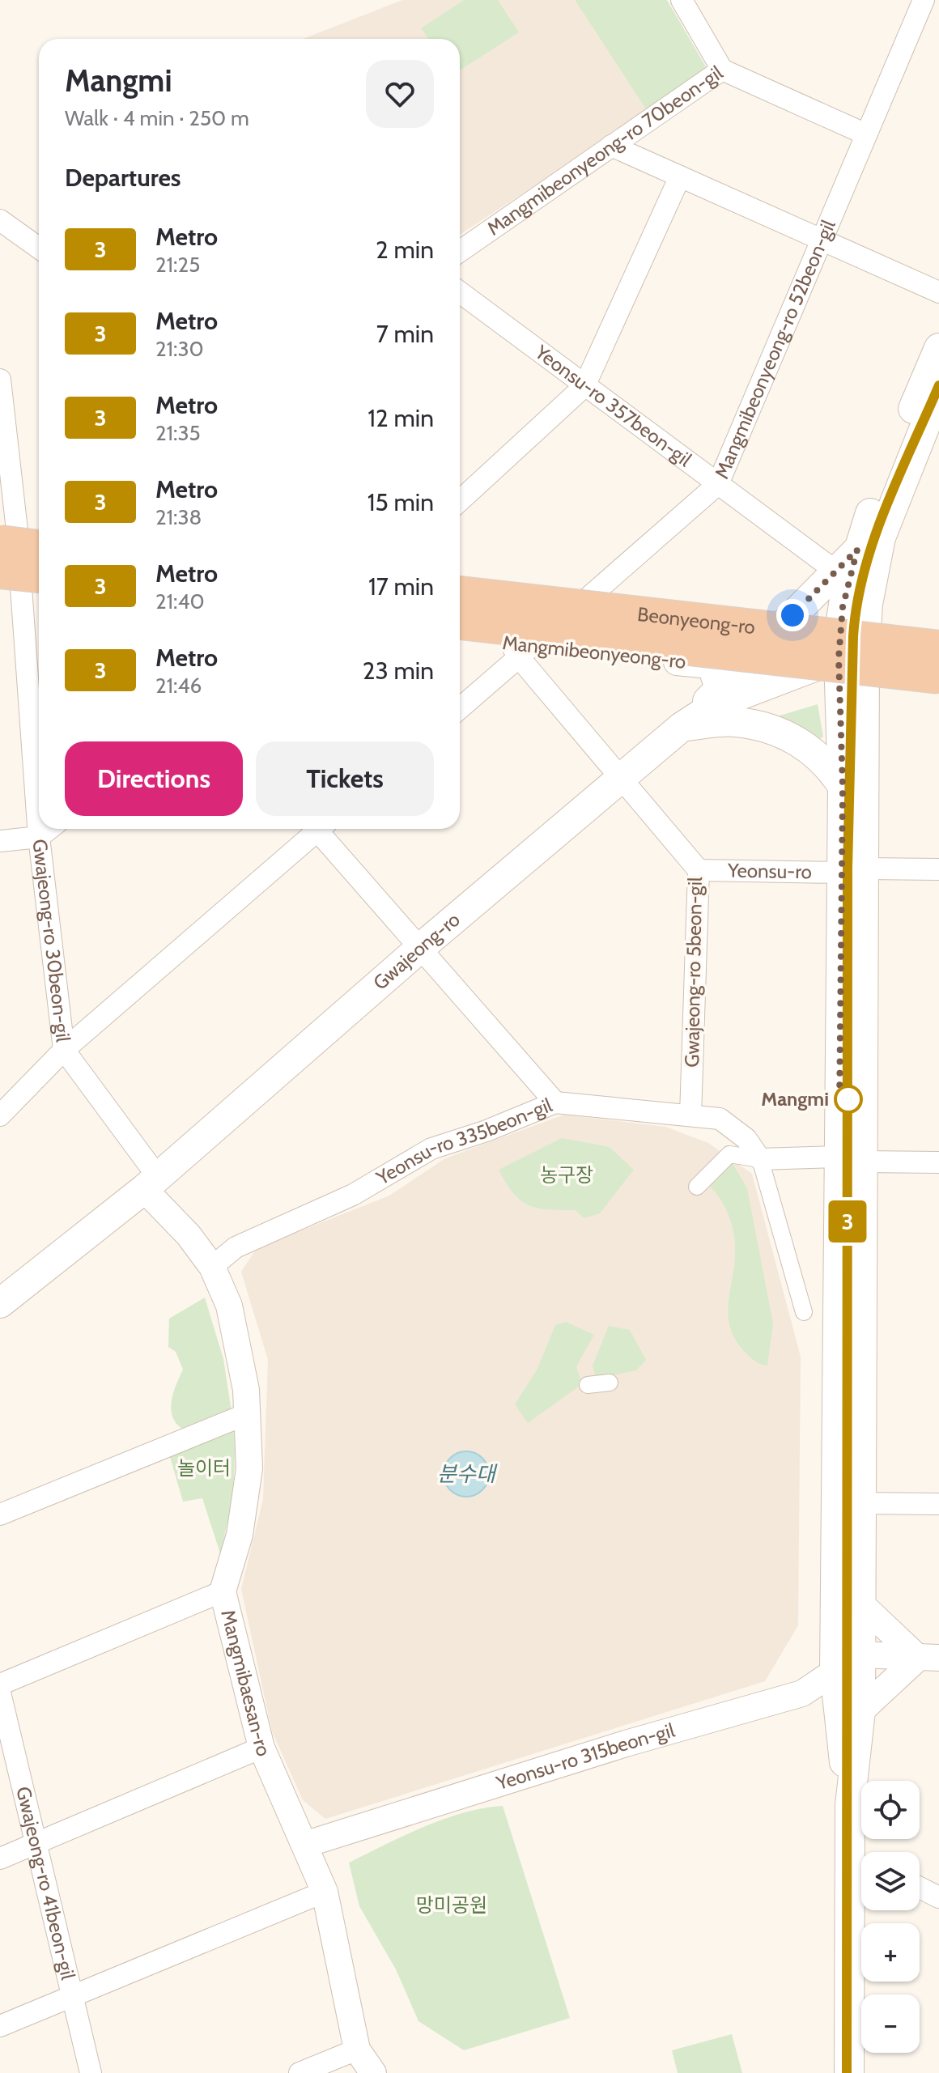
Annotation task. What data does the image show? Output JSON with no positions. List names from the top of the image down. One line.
{"streets":{"highway":["Beonyeong-ro"],"main road":["Gwajeong-ro"],"street":["Mangmibeonyeong-ro 70beon-gil","Mangmibeonyeong-ro 52beon-gil","Yeonsu-ro 357beon-gil","Mangmibeonyeong-ro","Yeonsu-ro","Gwajeong-ro 30beon-gil","Gwajeong-ro 5beon-gil","Yeonsu-ro 335beon-gil","Mangmibaesan-ro","Yeonsu-ro 315beon-gil","Gwajeong-ro 41beon-gil"]},"crossings":[["Mangmibeonyeong-ro 52beon-gil","Yeonsu-ro 357beon-gil"],["Mangmibeonyeong-ro 52beon-gil","Mangmibeonyeong-ro"],["Mangmibeonyeong-ro 52beon-gil","Gwajeong-ro 5beon-gil"],["Mangmibeonyeong-ro","Gwajeong-ro 5beon-gil"],["Yeonsu-ro","Gwajeong-ro 5beon-gil"],["Gwajeong-ro 30beon-gil","Gwajeong-ro"],["Gwajeong-ro 30beon-gil","Mangmibaesan-ro"],["Gwajeong-ro","Gwajeong-ro 5beon-gil"],["Gwajeong-ro","Mangmibaesan-ro"],["Gwajeong-ro 5beon-gil","Yeonsu-ro 335beon-gil"],["Yeonsu-ro 335beon-gil","Mangmibaesan-ro"],["Mangmibaesan-ro","Yeonsu-ro 315beon-gil"]],"water":["분수대"],"parks":["농구장","놀이터","망미공원"],"places":["Mangmi"],"lines":["metro line 3"],"page":{"on_map":"3","heading":[["Mangmi","Walk · 4 min · 250 m"],"Departures"],"list":[{"mark":"3","name":"Metro","note":"21:25","value":"2 min"},{"mark":"3","name":"Metro","note":"21:30","value":"7 min"},{"mark":"3","name":"Metro","note":"21:35","value":"12 min"},{"mark":"3","name":"Metro","note":"21:38","value":"15 min"},{"mark":"3","name":"Metro","note":"21:40","value":"17 min"},{"mark":"3","name":"Metro","note":"21:46","value":"23 min"}],"buttons":["Directions","Tickets"],"map_buttons":["+","−"]}}
